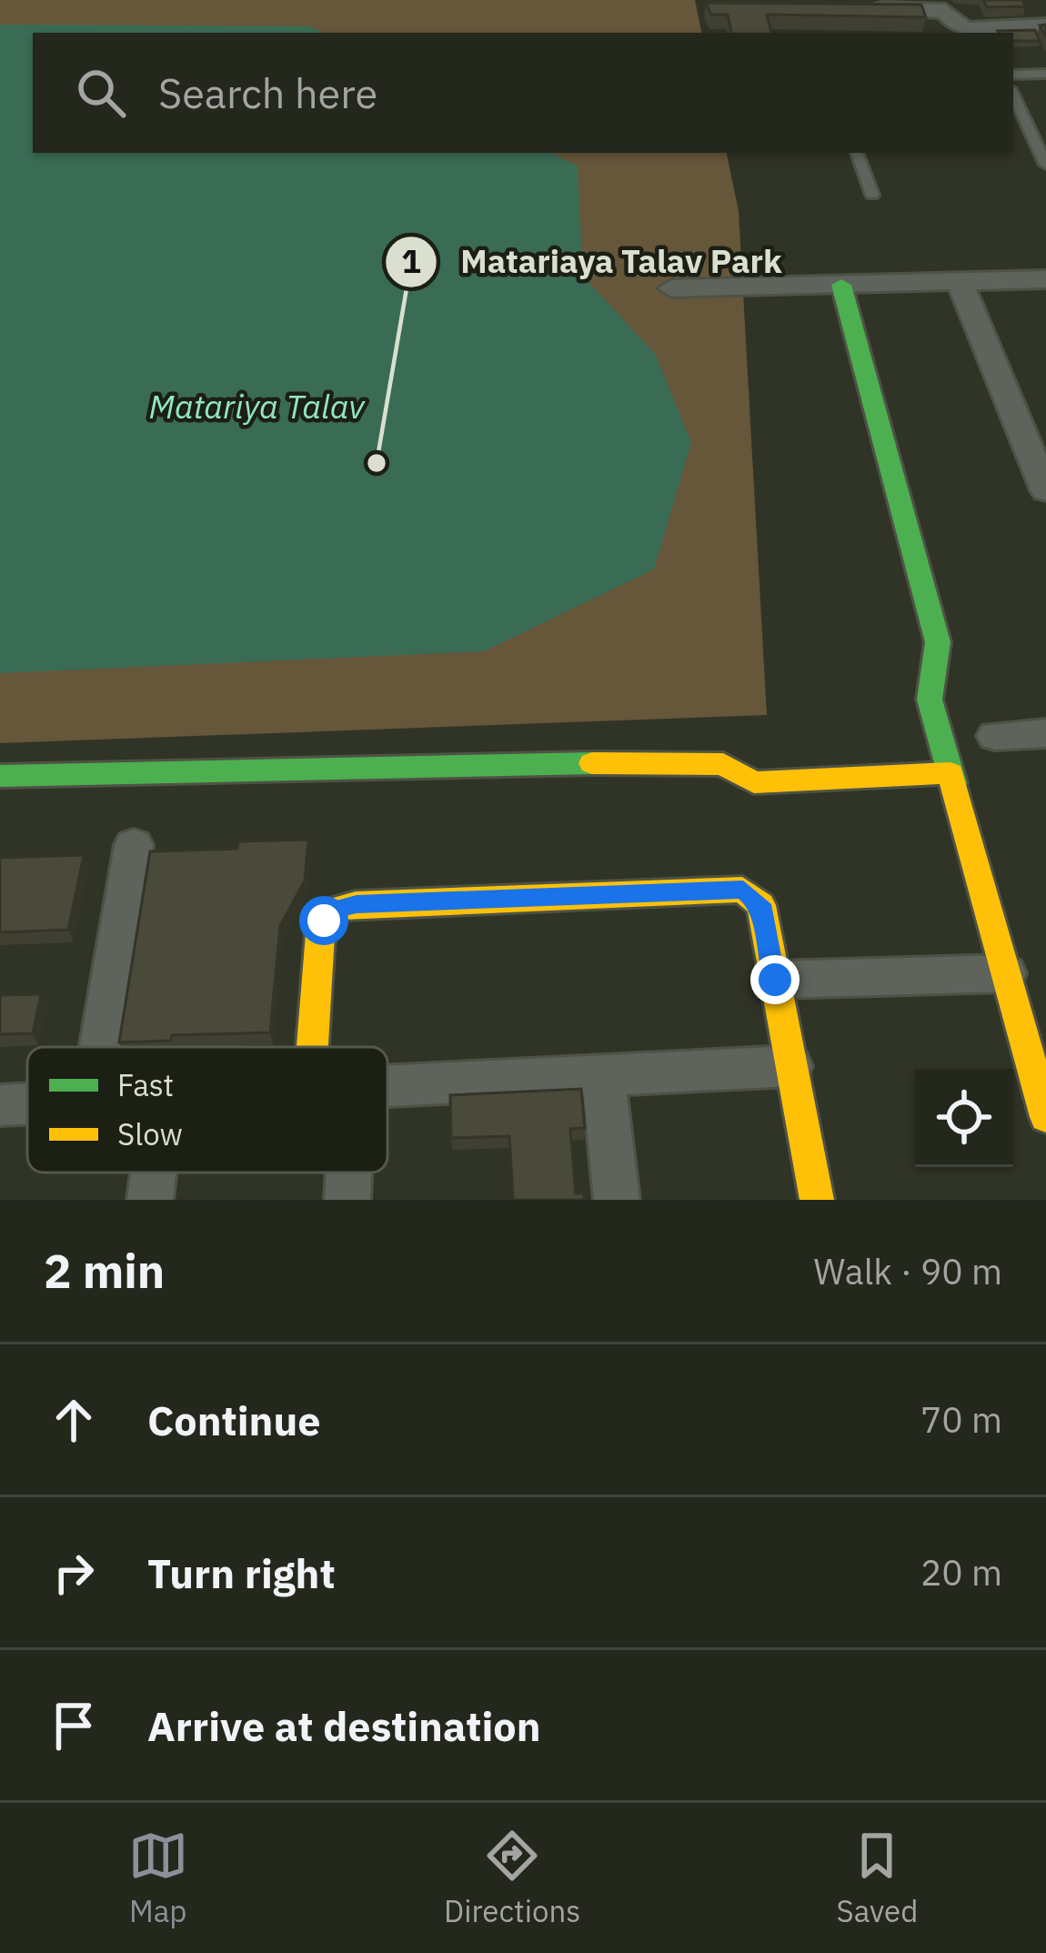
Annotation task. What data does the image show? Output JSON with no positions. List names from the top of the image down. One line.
{"water":["Matariya Talav"],"places":["Matariaya Talav Park"],"legend":["Fast","Slow"],"page":{"search":"Search here","heading":["2 min","Walk · 90 m"],"list":[["Continue","70 m"],["Turn right","20 m"],"Arrive at destination"],"nav":["Map","Directions","Saved"]}}
